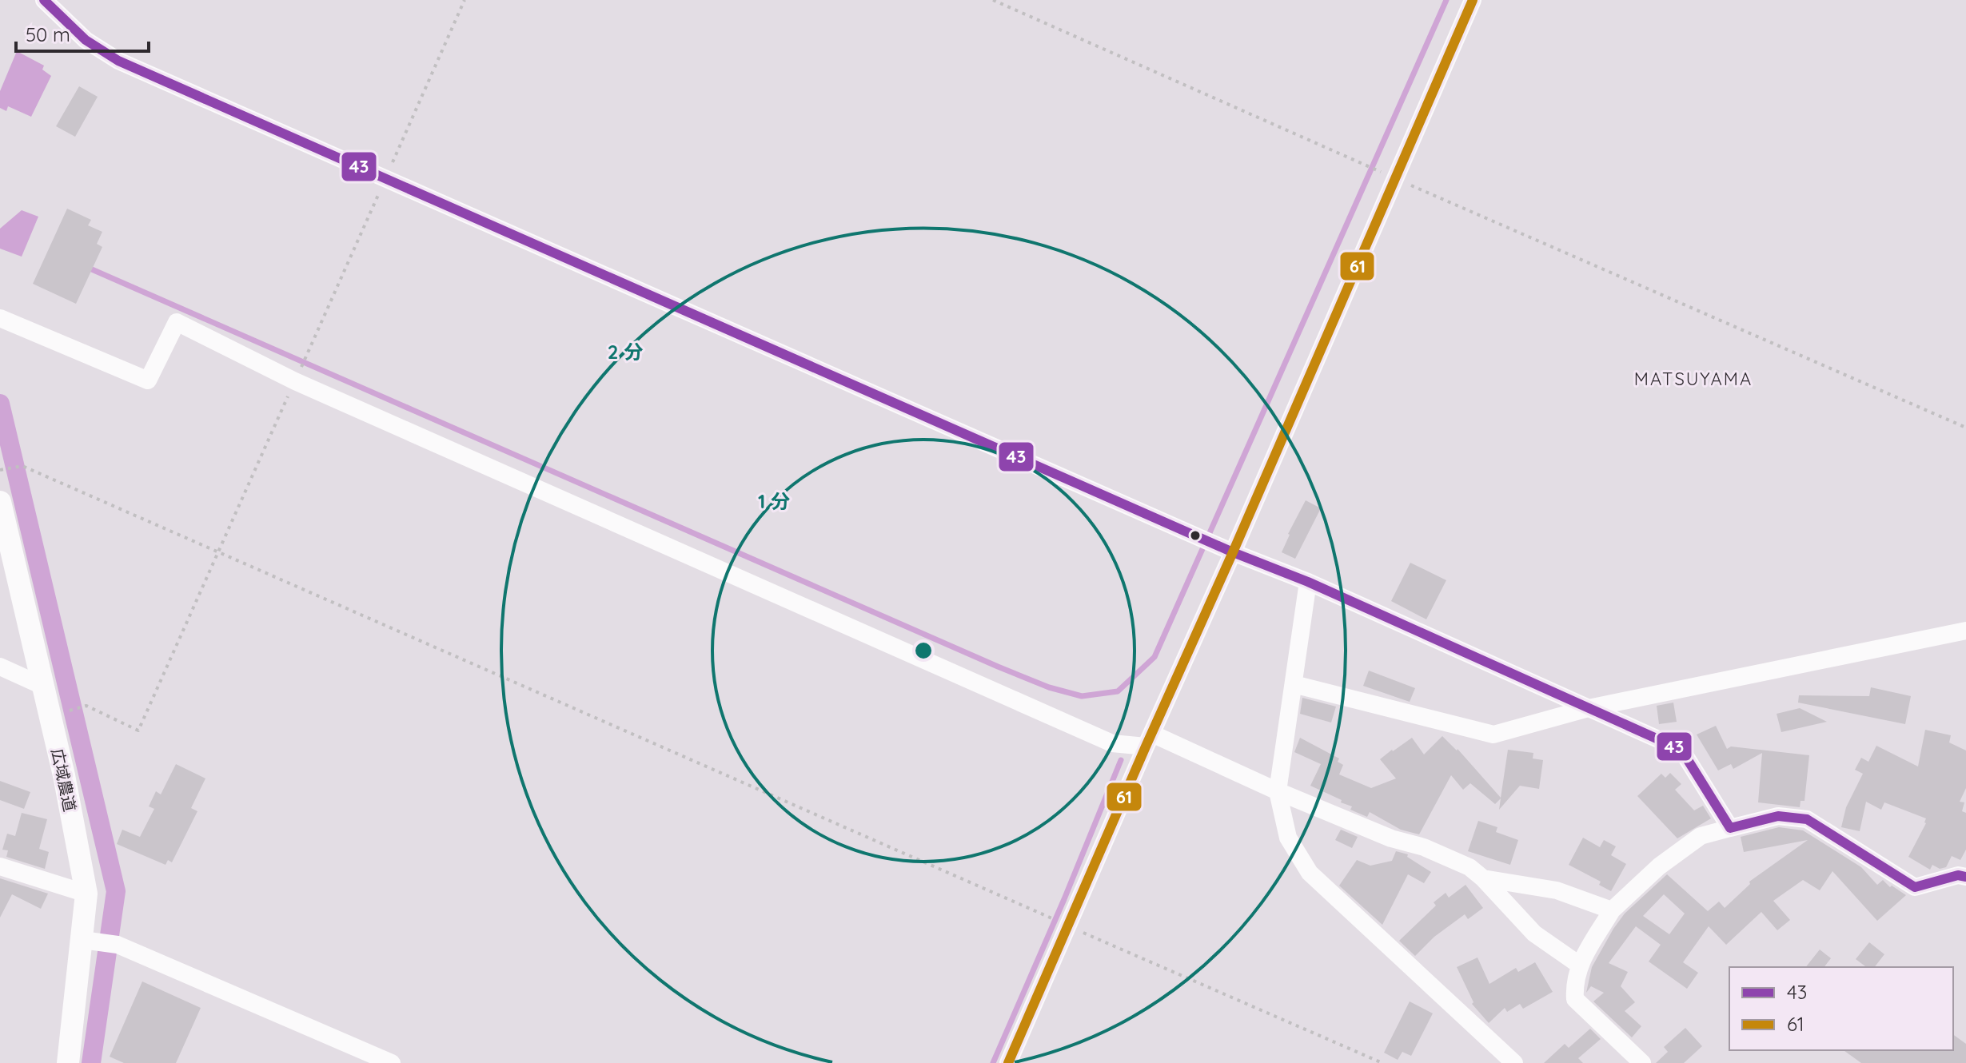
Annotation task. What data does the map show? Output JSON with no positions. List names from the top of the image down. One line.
{"streets":{"street":["広域農道"]},"districts":["MATSUYAMA"],"lines":["transit line 43","transit line 61"],"legend":["43","61"],"scale_bar":"50 m","rings":["2 分","1 分"]}
